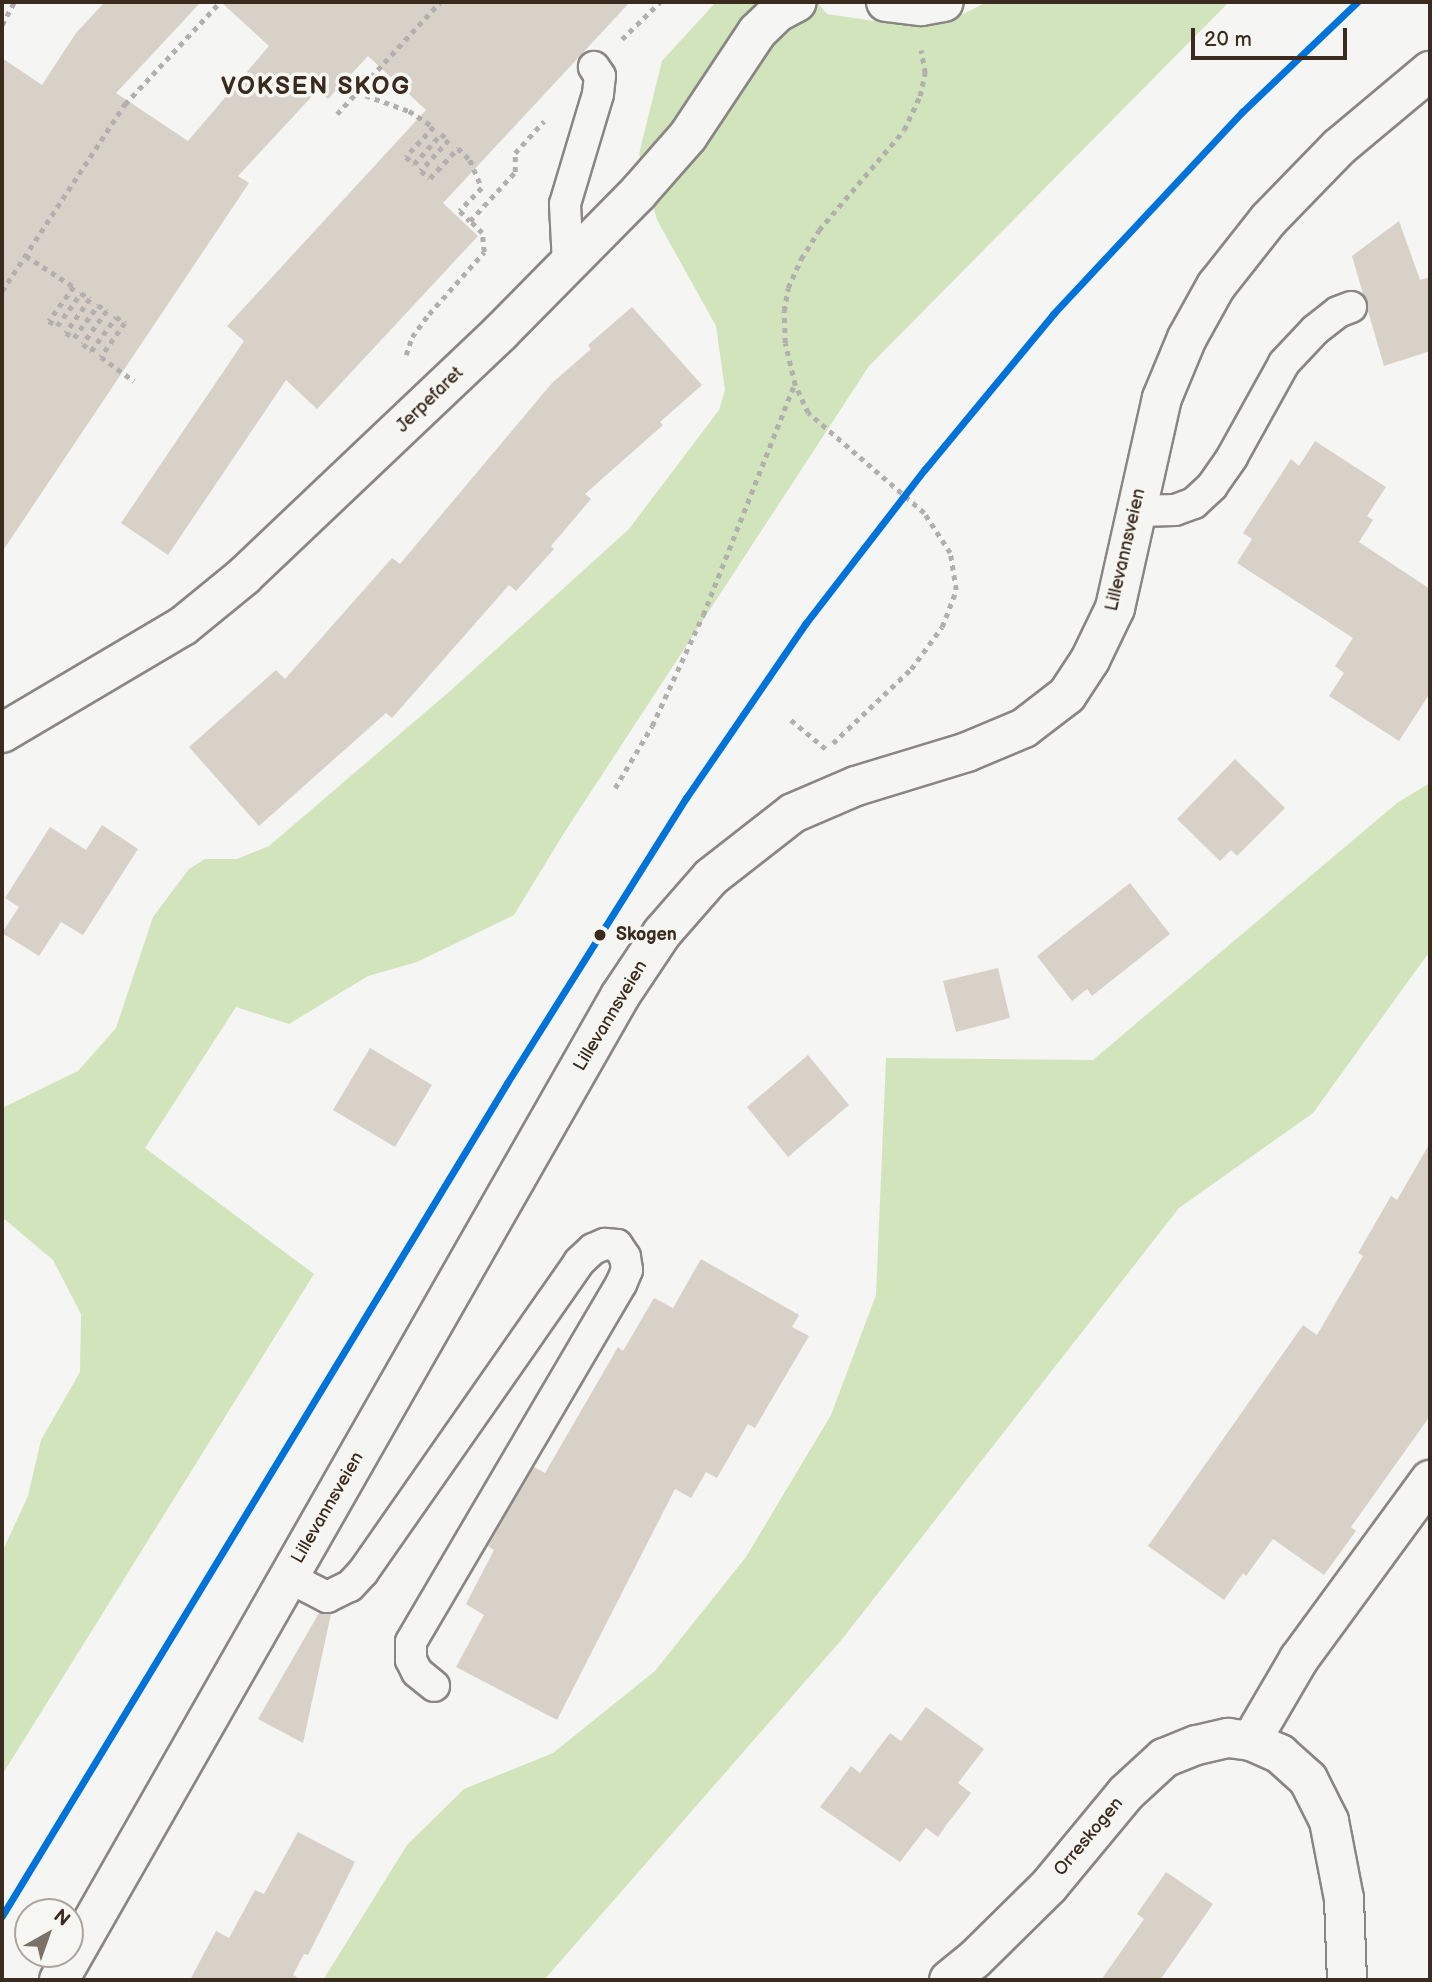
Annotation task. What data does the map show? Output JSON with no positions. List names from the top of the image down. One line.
{"streets":{"street":["Jerpefaret","Lillevannsveien","Orreskogen"]},"districts":["VOKSEN SKOG"],"places":["Skogen"],"scale_bar":"20 m","north":"top right"}
